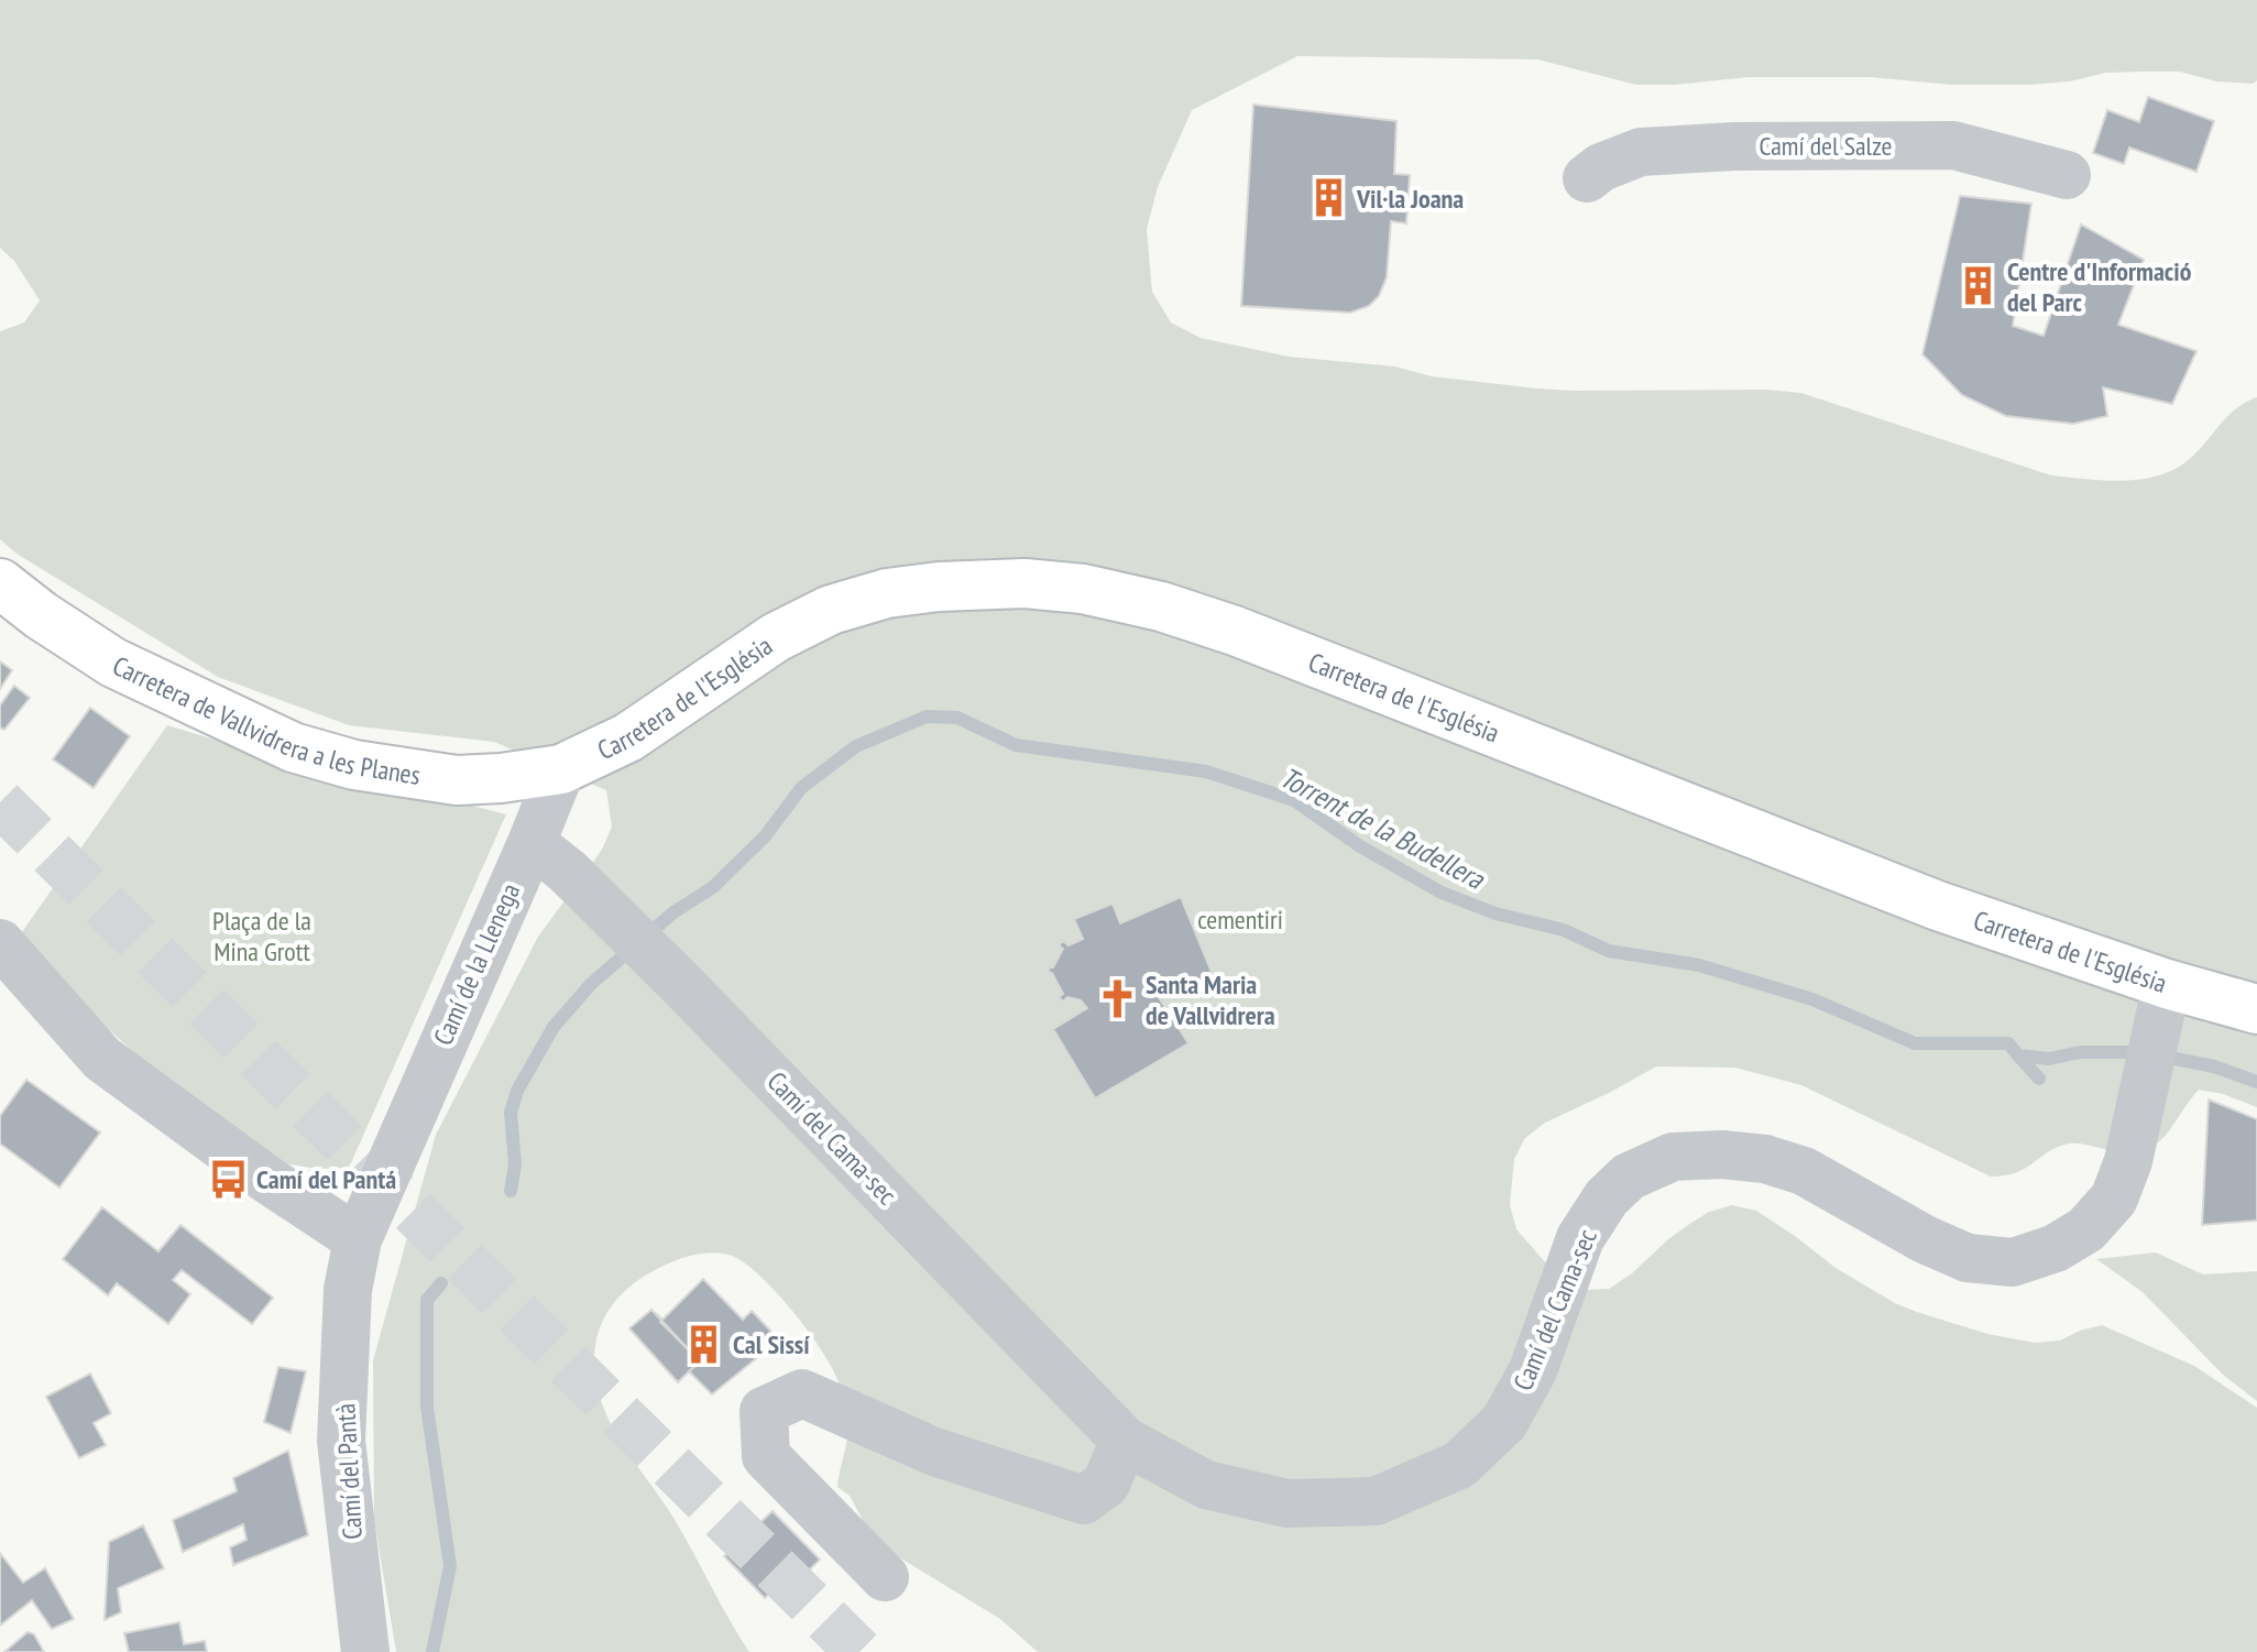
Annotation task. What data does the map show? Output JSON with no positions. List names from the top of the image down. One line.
{"streets":{"main road":["Carretera de l'Església","Carretera de Vallvidrera a les Planes"],"street":["Camí del Salze","Camí de la Llenega","Camí del Cama-sec","Camí del Pantà"]},"crossings":[["Carretera de l'Església","Carretera de Vallvidrera a les Planes"],["Carretera de l'Església","Camí de la Llenega"],["Carretera de l'Església","Camí del Cama-sec"],["Carretera de Vallvidrera a les Planes","Camí de la Llenega"],["Camí de la Llenega","Camí del Cama-sec"],["Camí de la Llenega","Camí del Pantà"]],"water":["Torrent de la Budellera"],"parks":["cementiri","Plaça de la Mina Grott"],"places":{"building":["Vil·la Joana","Centre d'Informació del Parc","Cal Sissí"],"church":["Santa Maria de Vallvidrera"],"bus stop":["Camí del Pantá"]}}
